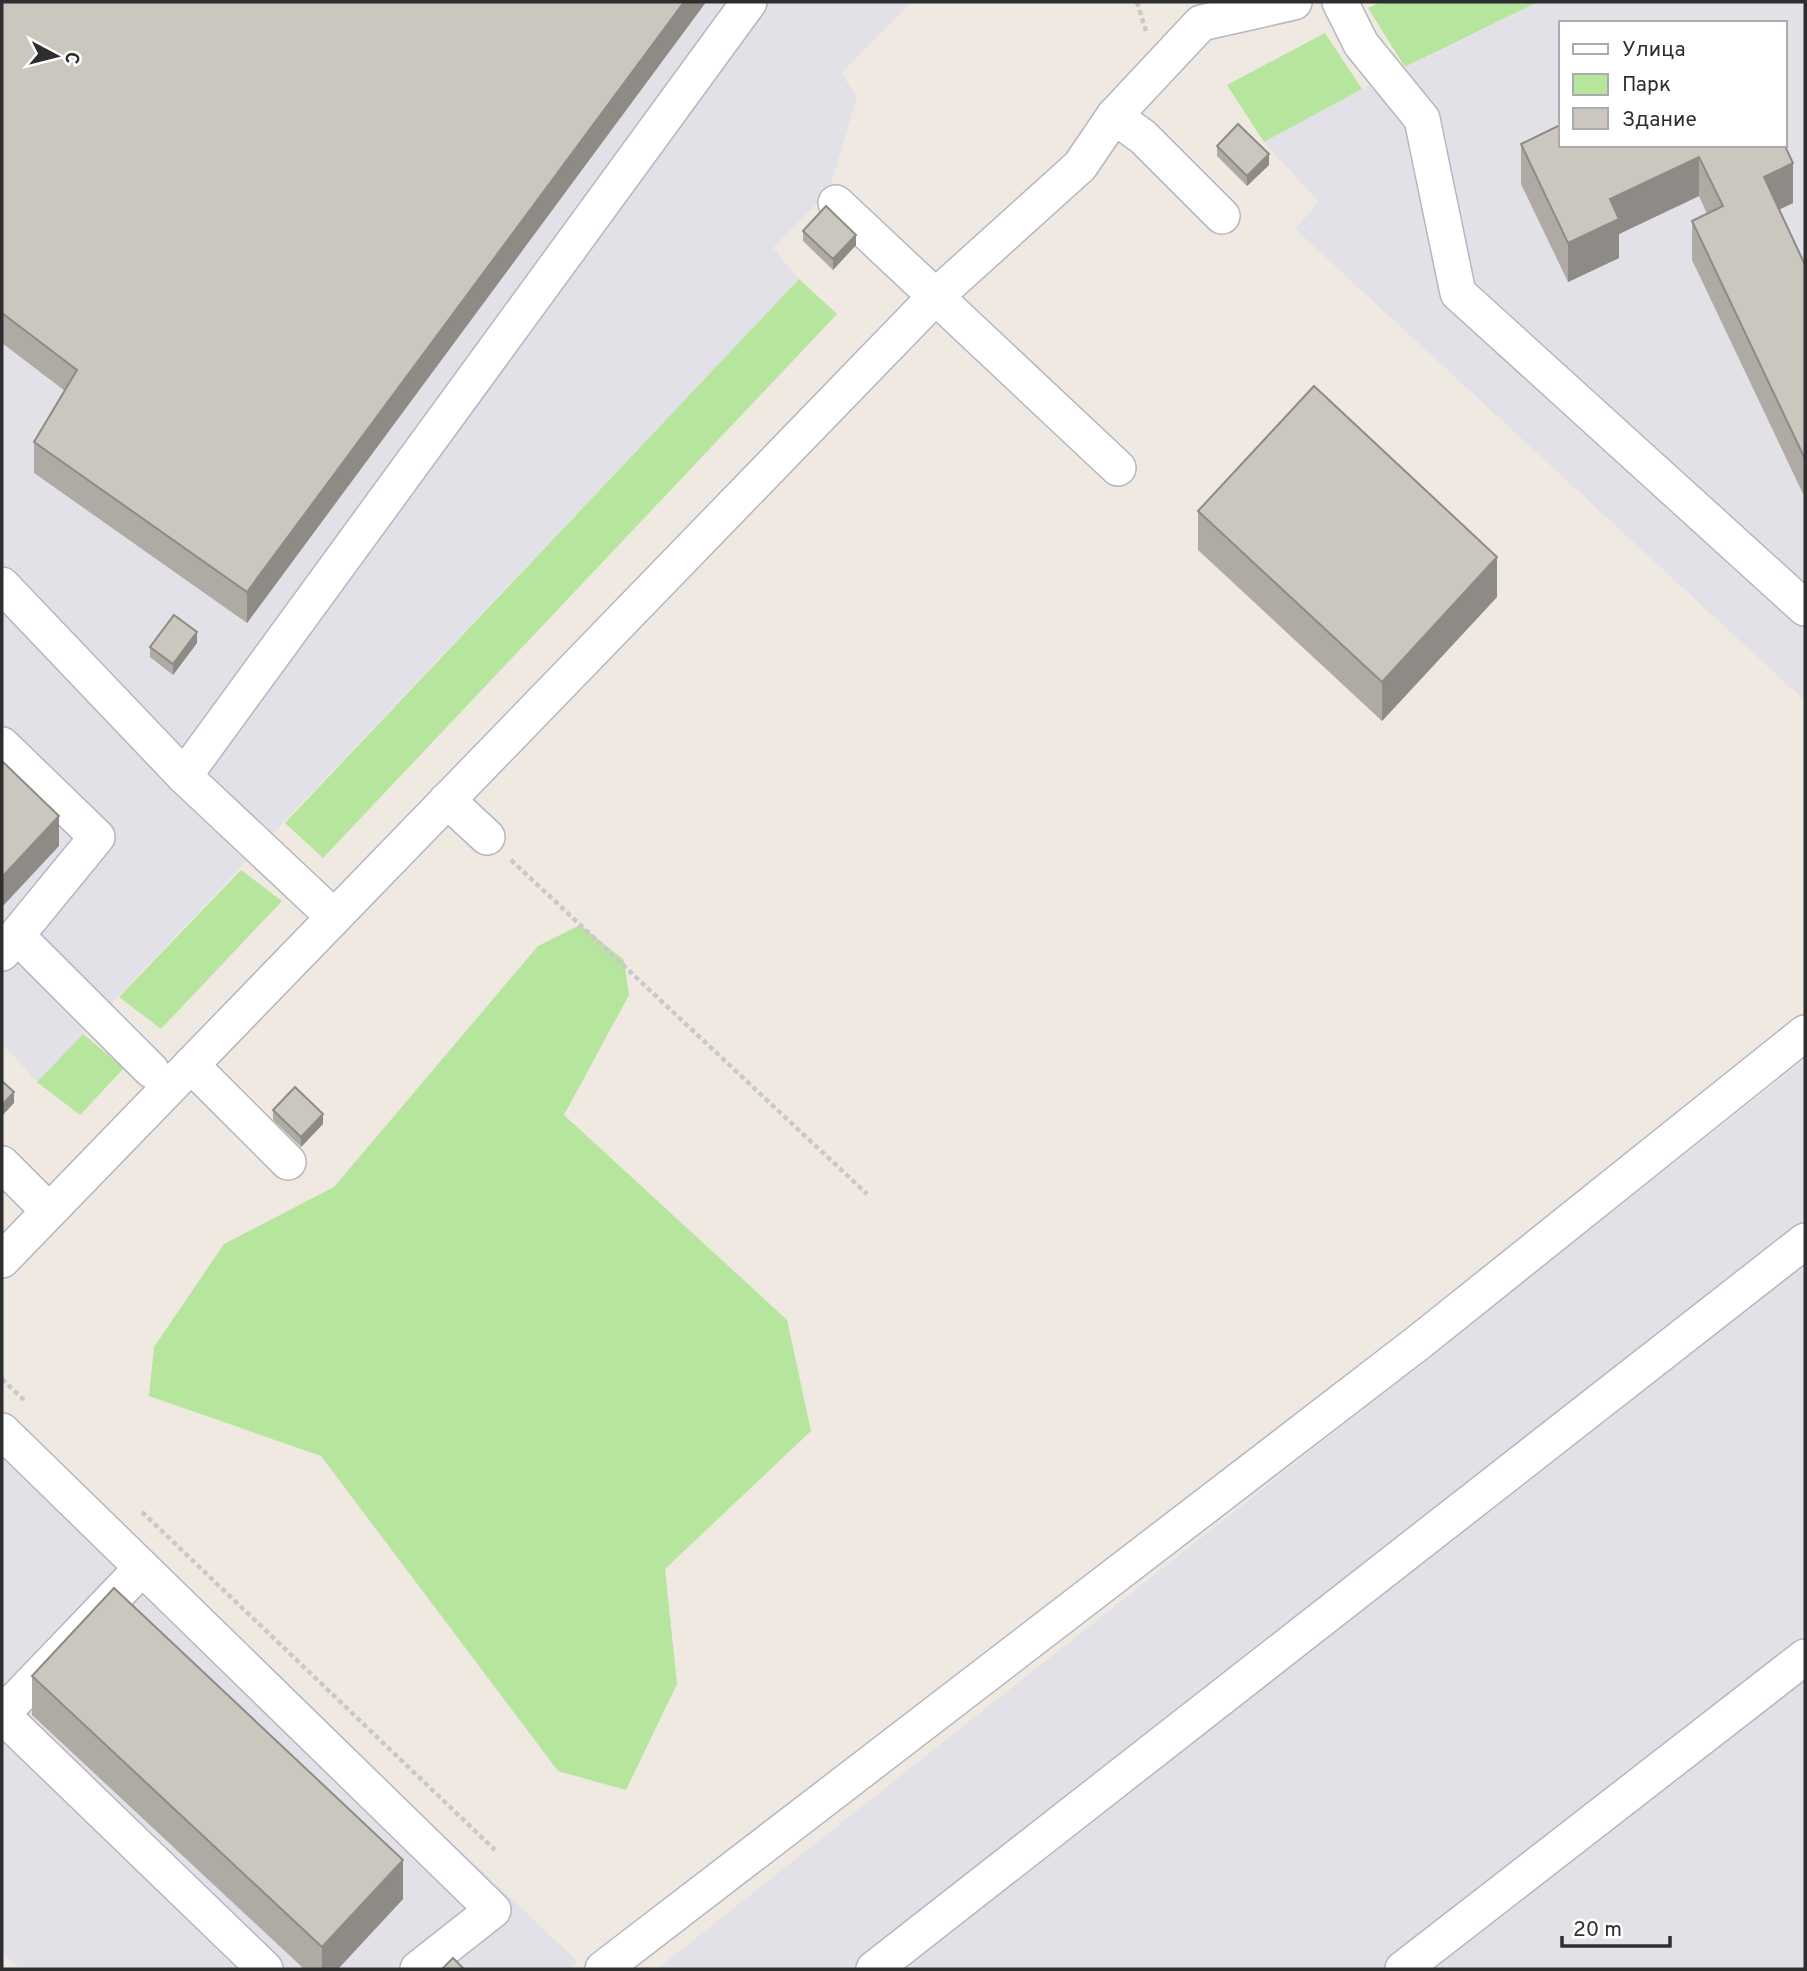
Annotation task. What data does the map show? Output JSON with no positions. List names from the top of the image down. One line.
{"legend":["Улица","Парк","Здание"],"scale_bar":"20 m","north":"right"}
